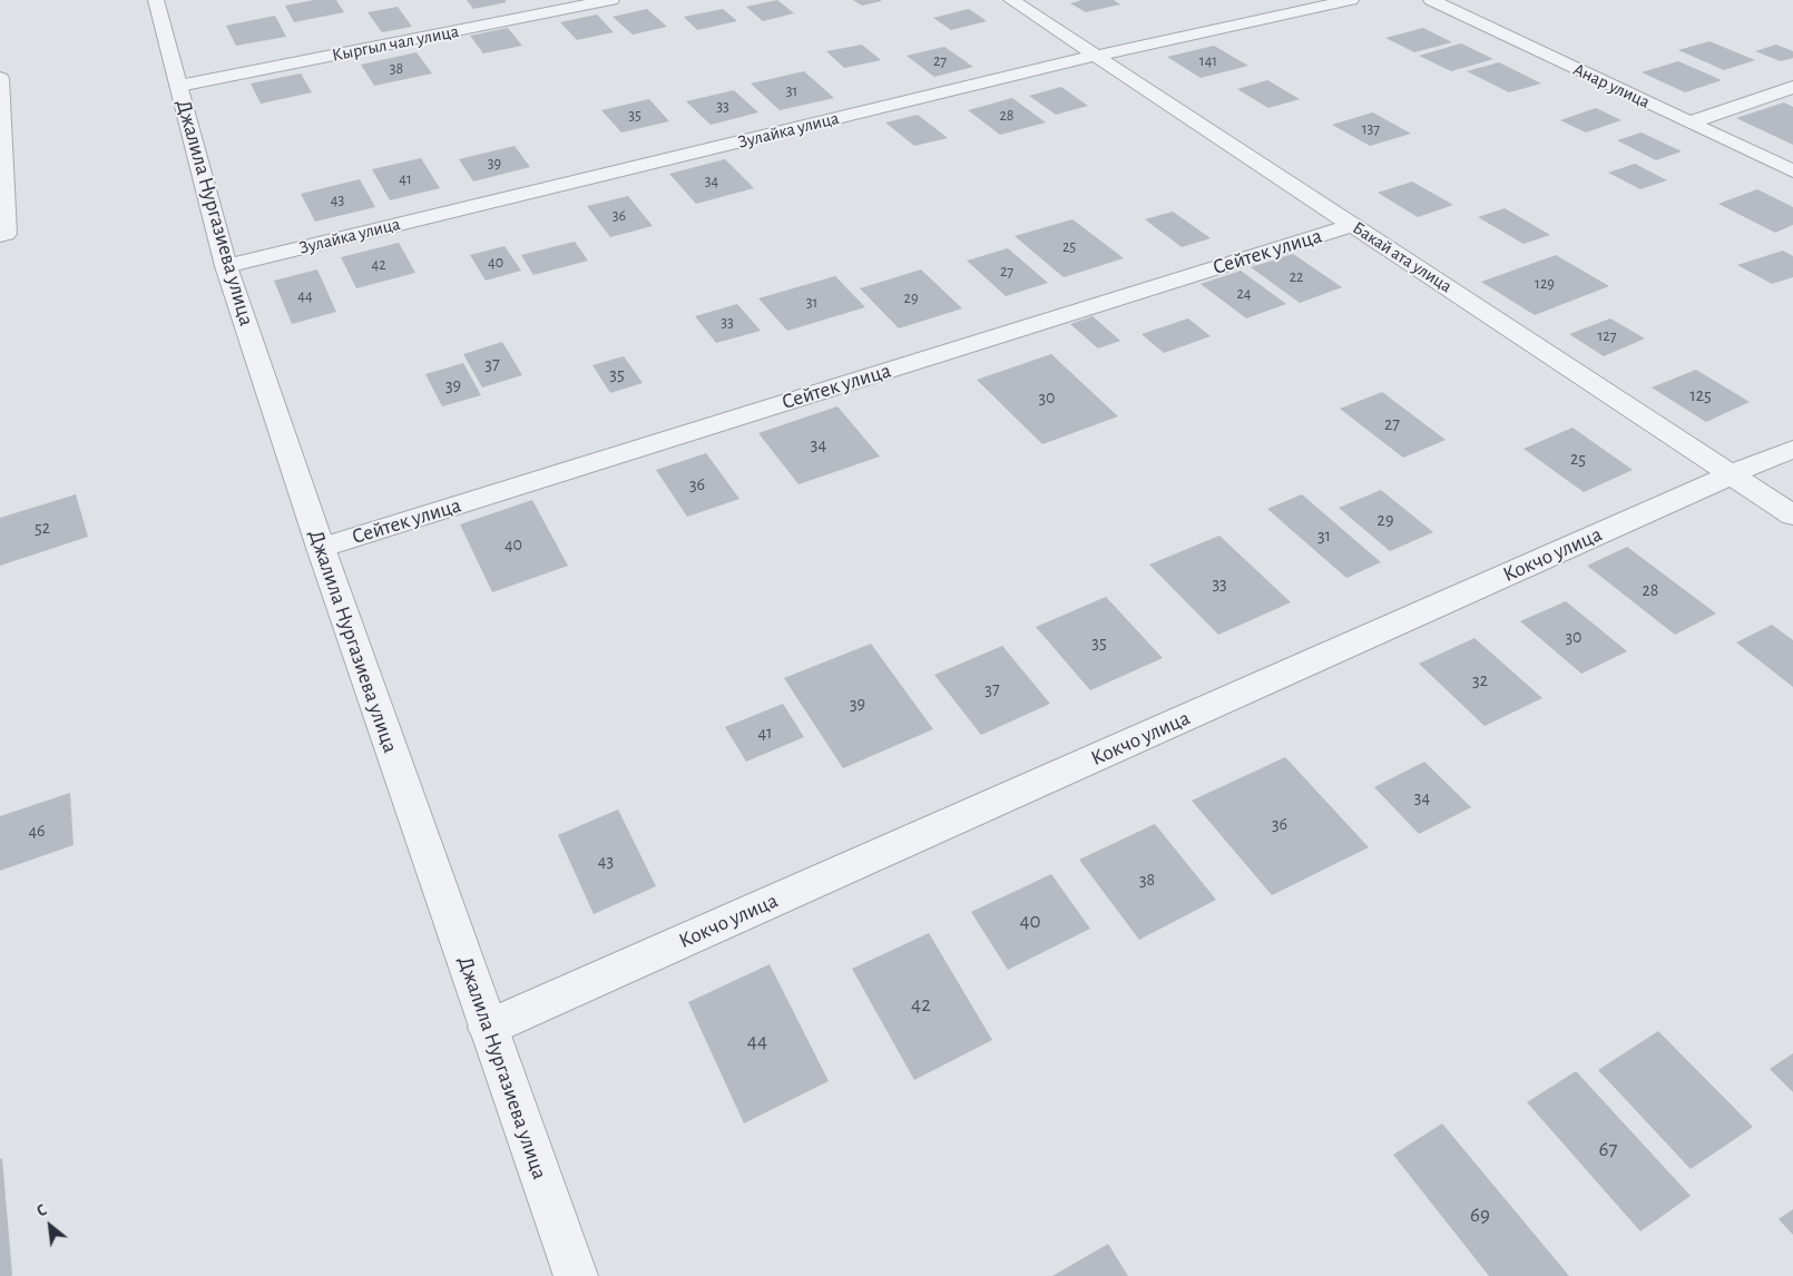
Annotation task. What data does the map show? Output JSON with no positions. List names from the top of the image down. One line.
{"streets":{"street":["Кыргыл чал улица","Анар улица","Зулайка улица","Джалила Нургазиева улица","Сейтек улица","Бакай ата улица","Кокчо улица"]},"crossings":[["Кыргыл чал улица","Джалила Нургазиева улица"],["Зулайка улица","Джалила Нургазиева улица"],["Зулайка улица","Бакай ата улица"],["Джалила Нургазиева улица","Сейтек улица"],["Джалила Нургазиева улица","Кокчо улица"],["Сейтек улица","Бакай ата улица"],["Бакай ата улица","Кокчо улица"]],"house_numbers":["27","141","38","31","33","35","28","137","39","41","34","43","36","25","40","42","27","22","129","24","44","29","31","33","127","37","35","39","125","30","27","34","25","36","29","52","31","40","33","28","30","35","32","37","39","41","34","36","46","43","38","40","42","44","67","69"],"north":"top left"}
